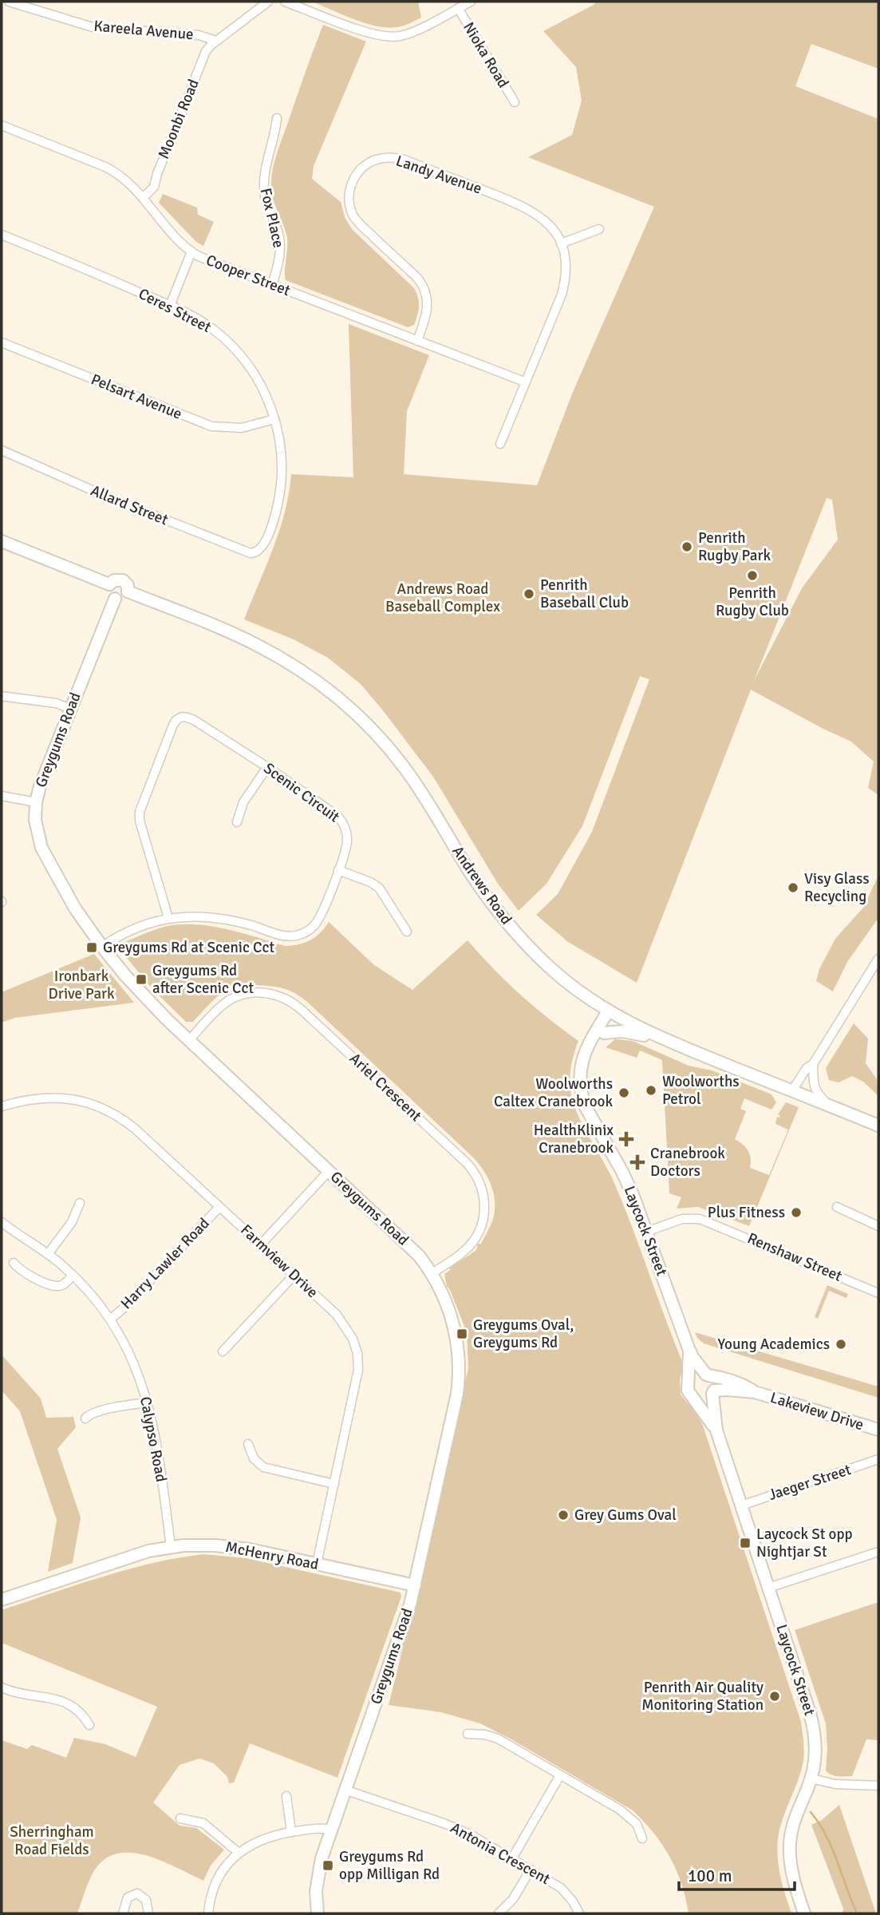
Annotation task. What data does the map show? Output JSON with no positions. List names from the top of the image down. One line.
{"streets":{"street":["Kareela Avenue","Nioka Road","Moonbi Road","Landy Avenue","Fox Place","Cooper Street","Ceres Street","Pelsart Avenue","Allard Street","Greygums Road","Scenic Circuit","Andrews Road","Ariel Crescent","Laycock Street","Renshaw Street","Farmview Drive","Harry Lawler Road","Lakeview Drive","Calypso Road","Jaeger Street","McHenry Road","Antonia Crescent"]},"crossings":[["Kareela Avenue","Moonbi Road"],["Moonbi Road","Cooper Street"],["Landy Avenue","Cooper Street"],["Fox Place","Cooper Street"],["Ceres Street","Pelsart Avenue"],["Ceres Street","Allard Street"],["Greygums Road","Scenic Circuit"],["Greygums Road","Andrews Road"],["Greygums Road","Ariel Crescent"],["Greygums Road","McHenry Road"],["Greygums Road","Antonia Crescent"],["Andrews Road","Laycock Street"],["Laycock Street","Renshaw Street"],["Laycock Street","Lakeview Drive"],["Laycock Street","Jaeger Street"],["Farmview Drive","Harry Lawler Road"],["Farmview Drive","McHenry Road"],["Harry Lawler Road","Calypso Road"],["Calypso Road","McHenry Road"]],"parks":["Andrews Road Baseball Complex","Ironbark Drive Park","Sherringham Road Fields"],"places":{"other":["Penrith Rugby Park","Penrith Rugby Club","Penrith Baseball Club","Visy Glass Recycling","Woolworths Petrol","Woolworths Caltex Cranebrook","Plus Fitness","Young Academics","Grey Gums Oval","Penrith Air Quality Monitoring Station"],"transit":["Greygums Rd at Scenic Cct","Greygums Rd after Scenic Cct","Greygums Oval, Greygums Rd","Laycock St opp Nightjar St","Greygums Rd opp Milligan Rd"],"health":["HealthKlinix Cranebrook","Cranebrook Doctors"]},"scale_bar":"100 m"}
